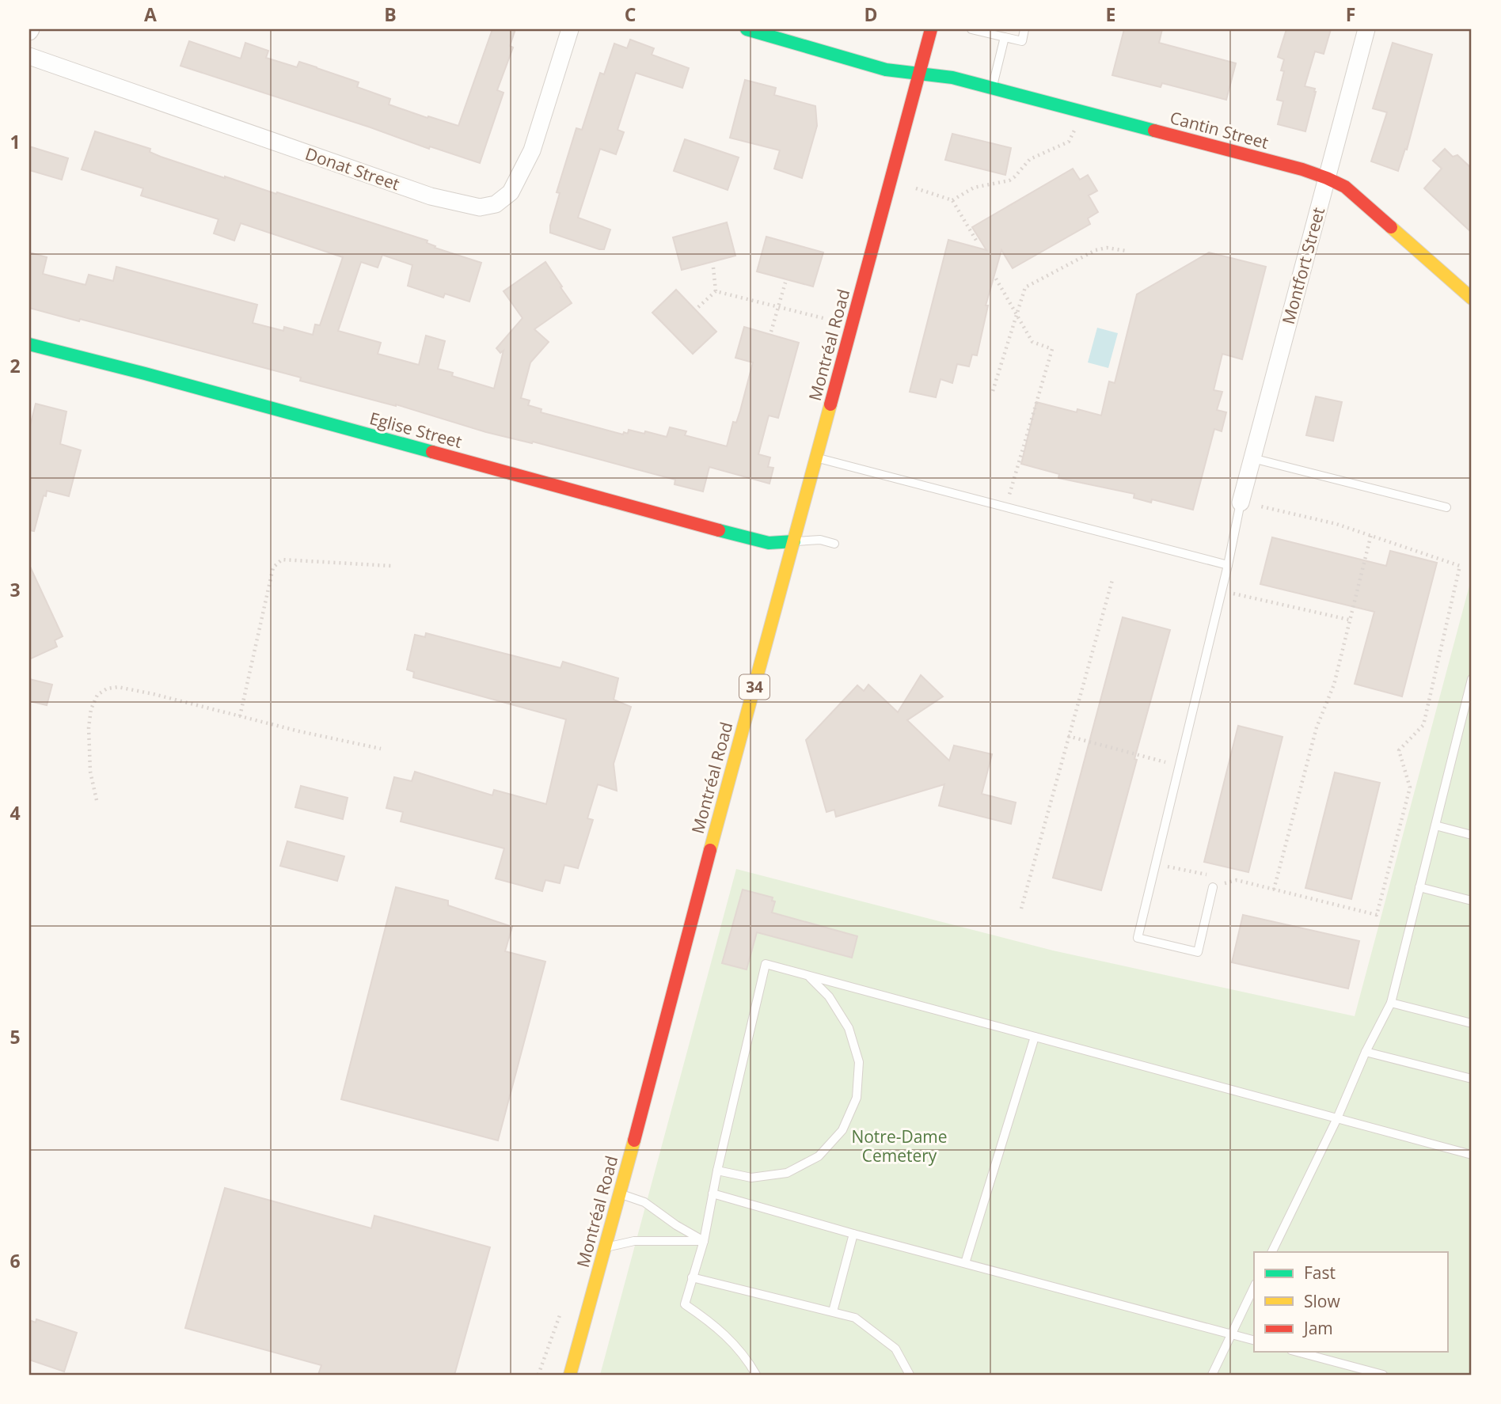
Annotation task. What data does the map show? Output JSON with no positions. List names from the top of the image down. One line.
{"streets":{"street":["Cantin Street","Donat Street","Montfort Street","Montréal Road","Eglise Street","34"]},"crossings":[["Cantin Street","Montfort Street"],["Cantin Street","Montréal Road"],["Montréal Road","Eglise Street"]],"parks":["Notre-Dame Cemetery"],"legend":["Fast","Slow","Jam"],"grid":{"columns":["A","B","C","D","E","F"],"rows":["1","2","3","4","5","6"]}}
